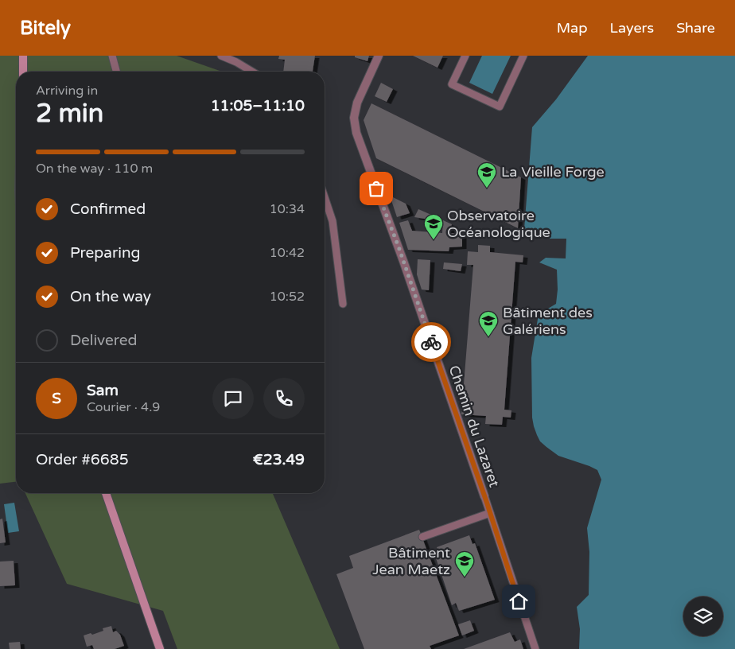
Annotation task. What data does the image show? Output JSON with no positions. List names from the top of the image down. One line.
{"streets":{"street":["Chemin du Lazaret"]},"places":{"school or university":["La Vieille Forge","Observatoire Océanologique","Bâtiment des Galériens","Bâtiment Jean Maetz"]},"page":{"header":"Bitely","nav":["Map","Layers","Share"],"heading":["2 min","Arriving in","11:05–11:10"],"panel":["Sam","Courier · 4.9","Order #6685","€23.49"],"bar":"On the way · 110 m","list":[["Confirmed","10:34"],["Preparing","10:42"],["On the way","10:52"],"Delivered"],"round":"S"}}
